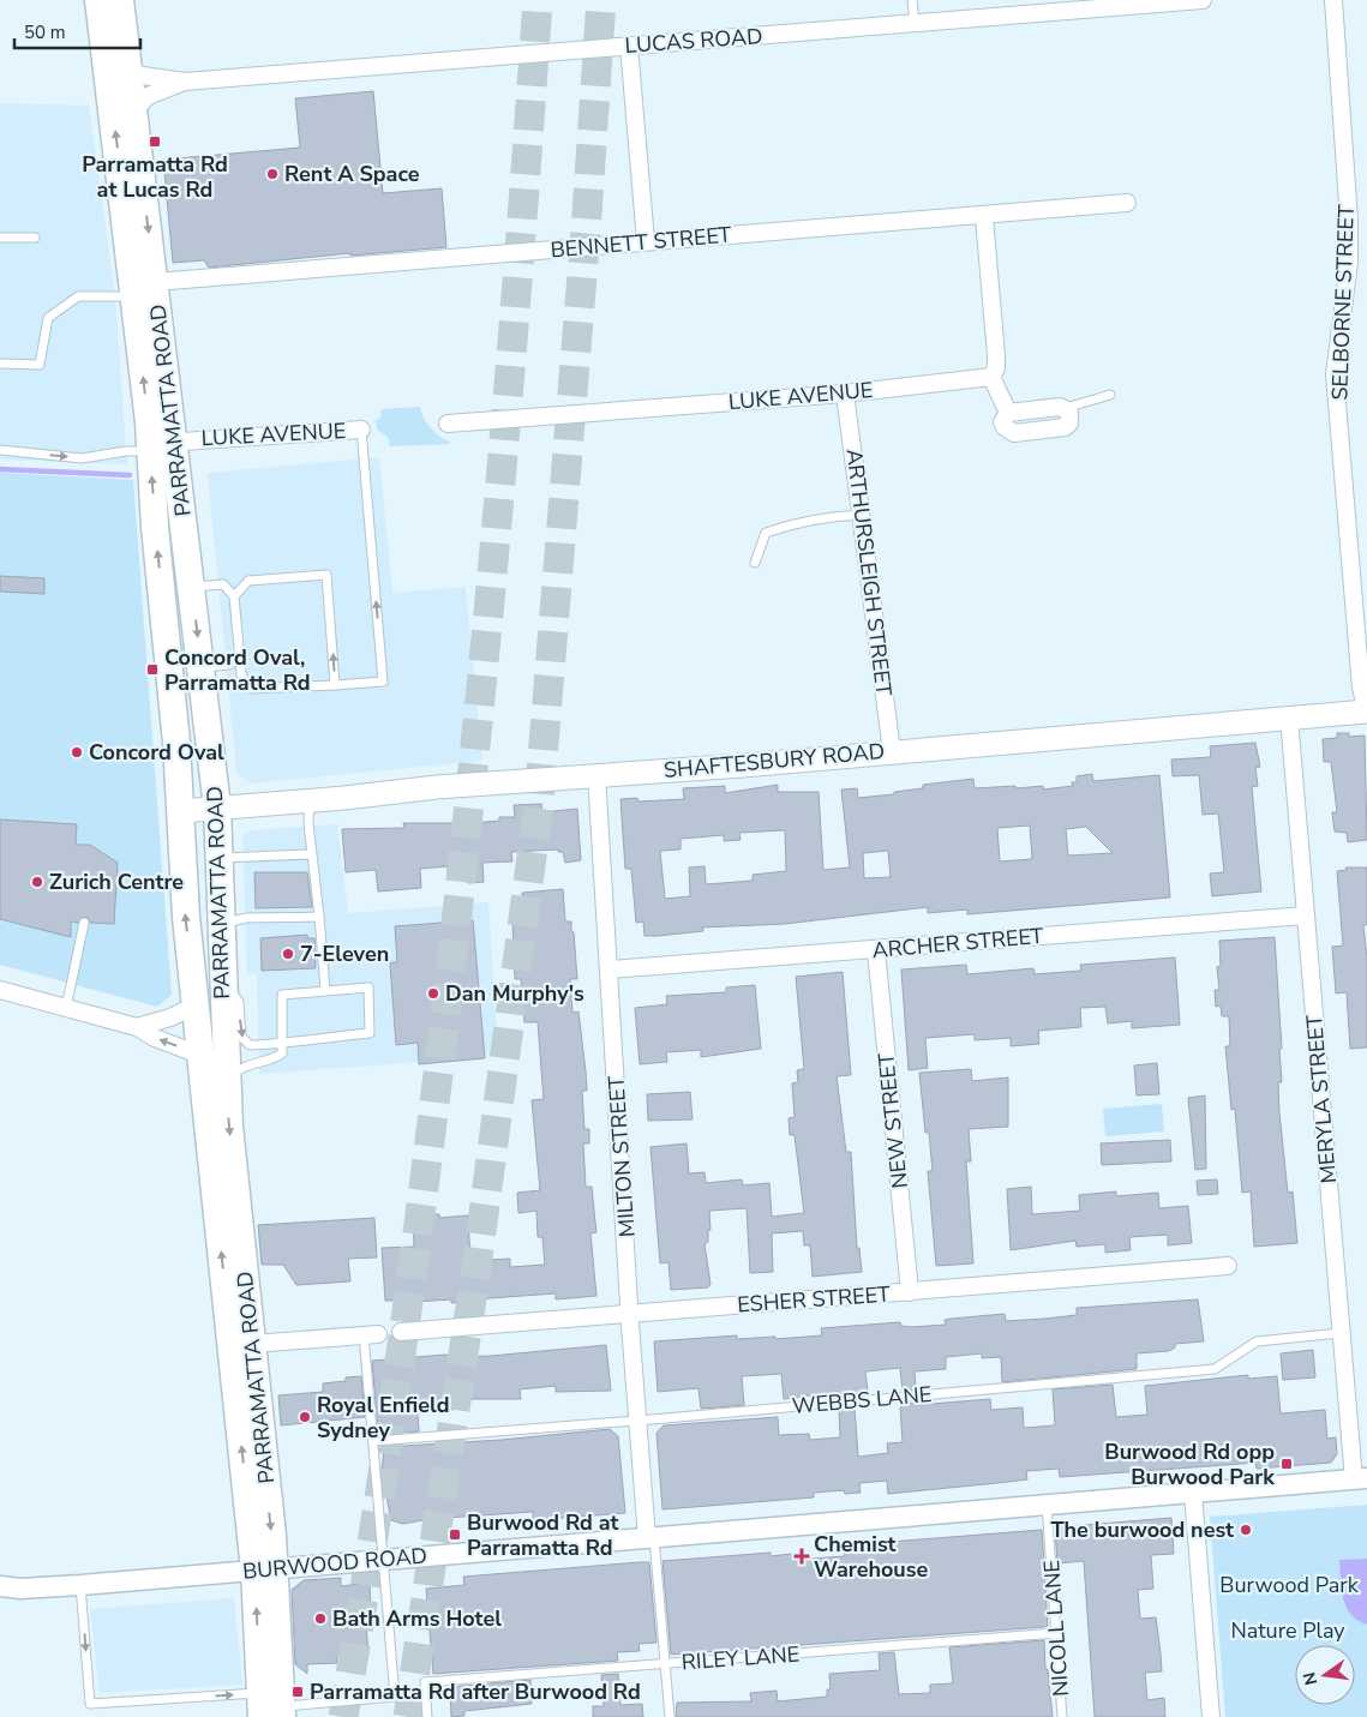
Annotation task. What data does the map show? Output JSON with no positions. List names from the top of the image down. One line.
{"streets":{"highway":["PARRAMATTA ROAD"],"main road":["SHAFTESBURY ROAD"],"street":["LUCAS ROAD","BENNETT STREET","SELBORNE STREET","LUKE AVENUE","ARTHURSLEIGH STREET","ARCHER STREET","MERYLA STREET","NEW STREET","MILTON STREET","ESHER STREET","BURWOOD ROAD"],"lane":["WEBBS LANE","NICOLL LANE","RILEY LANE"]},"crossings":[["LUCAS ROAD","PARRAMATTA ROAD"],["BENNETT STREET","PARRAMATTA ROAD"],["SELBORNE STREET","SHAFTESBURY ROAD"],["LUKE AVENUE","PARRAMATTA ROAD"],["LUKE AVENUE","ARTHURSLEIGH STREET"],["PARRAMATTA ROAD","SHAFTESBURY ROAD"],["PARRAMATTA ROAD","BURWOOD ROAD"],["ARTHURSLEIGH STREET","SHAFTESBURY ROAD"],["SHAFTESBURY ROAD","MERYLA STREET"],["SHAFTESBURY ROAD","MILTON STREET"],["ARCHER STREET","MERYLA STREET"],["ARCHER STREET","NEW STREET"],["ARCHER STREET","MILTON STREET"],["MERYLA STREET","WEBBS LANE"],["MERYLA STREET","BURWOOD ROAD"],["NEW STREET","ESHER STREET"],["MILTON STREET","ESHER STREET"],["MILTON STREET","WEBBS LANE"],["MILTON STREET","BURWOOD ROAD"],["BURWOOD ROAD","NICOLL LANE"],["NICOLL LANE","RILEY LANE"]],"parks":["Burwood Park","Nature Play"],"places":{"transit":["Parramatta Rd at Lucas Rd","Concord Oval, Parramatta Rd","Burwood Rd opp Burwood Park","Burwood Rd at Parramatta Rd","Parramatta Rd after Burwood Rd"],"other":["Rent A Space","Concord Oval","Zurich Centre","7-Eleven","Dan Murphy's","Royal Enfield Sydney","The burwood nest","Bath Arms Hotel"],"health":["Chemist Warehouse"]},"scale_bar":"50 m","north":"left"}
